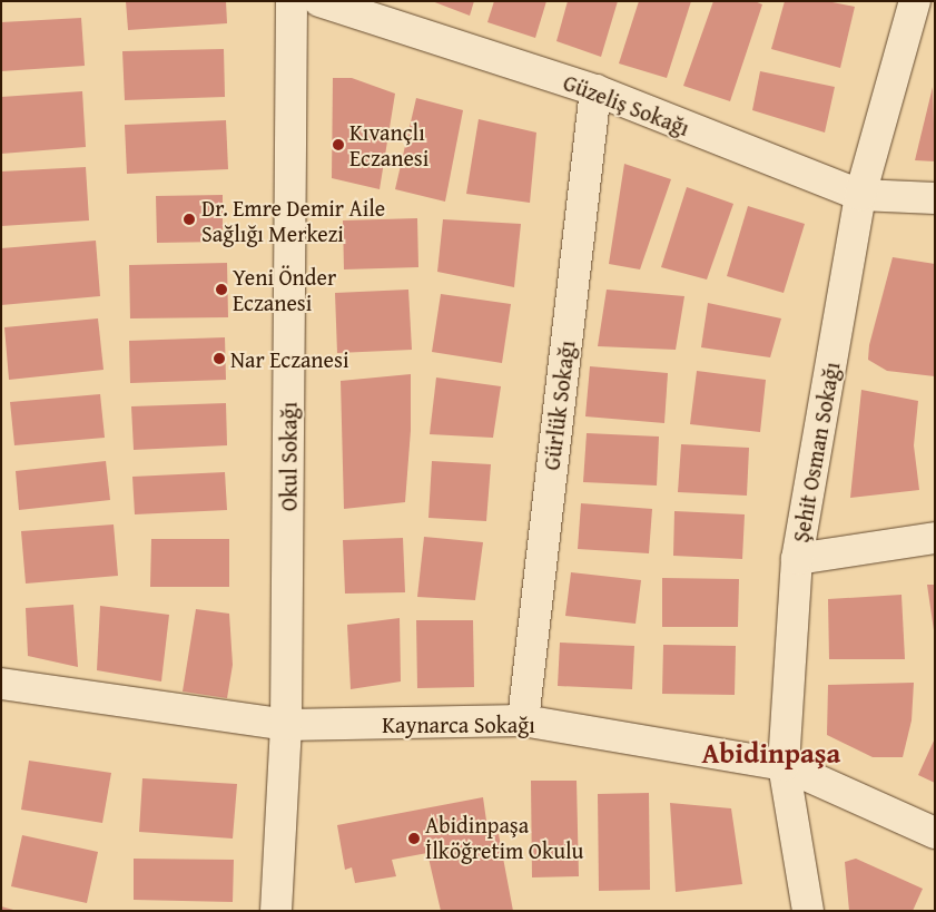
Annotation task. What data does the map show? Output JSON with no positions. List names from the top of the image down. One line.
{"streets":{"street":["Güzeliş Sokağı","Gürlük Sokağı","Şehit Osman Sokağı","Okul Sokağı","Kaynarca Sokağı"]},"crossings":[["Güzeliş Sokağı","Gürlük Sokağı"],["Güzeliş Sokağı","Şehit Osman Sokağı"],["Gürlük Sokağı","Kaynarca Sokağı"],["Şehit Osman Sokağı","Kaynarca Sokağı"],["Okul Sokağı","Kaynarca Sokağı"]],"districts":["Abidinpaşa"],"places":["Kıvançlı Eczanesi","Dr. Emre Demir Aile Sağlığı Merkezi","Yeni Önder Eczanesi","Nar Eczanesi","Abidinpaşa İlköğretim Okulu"]}
